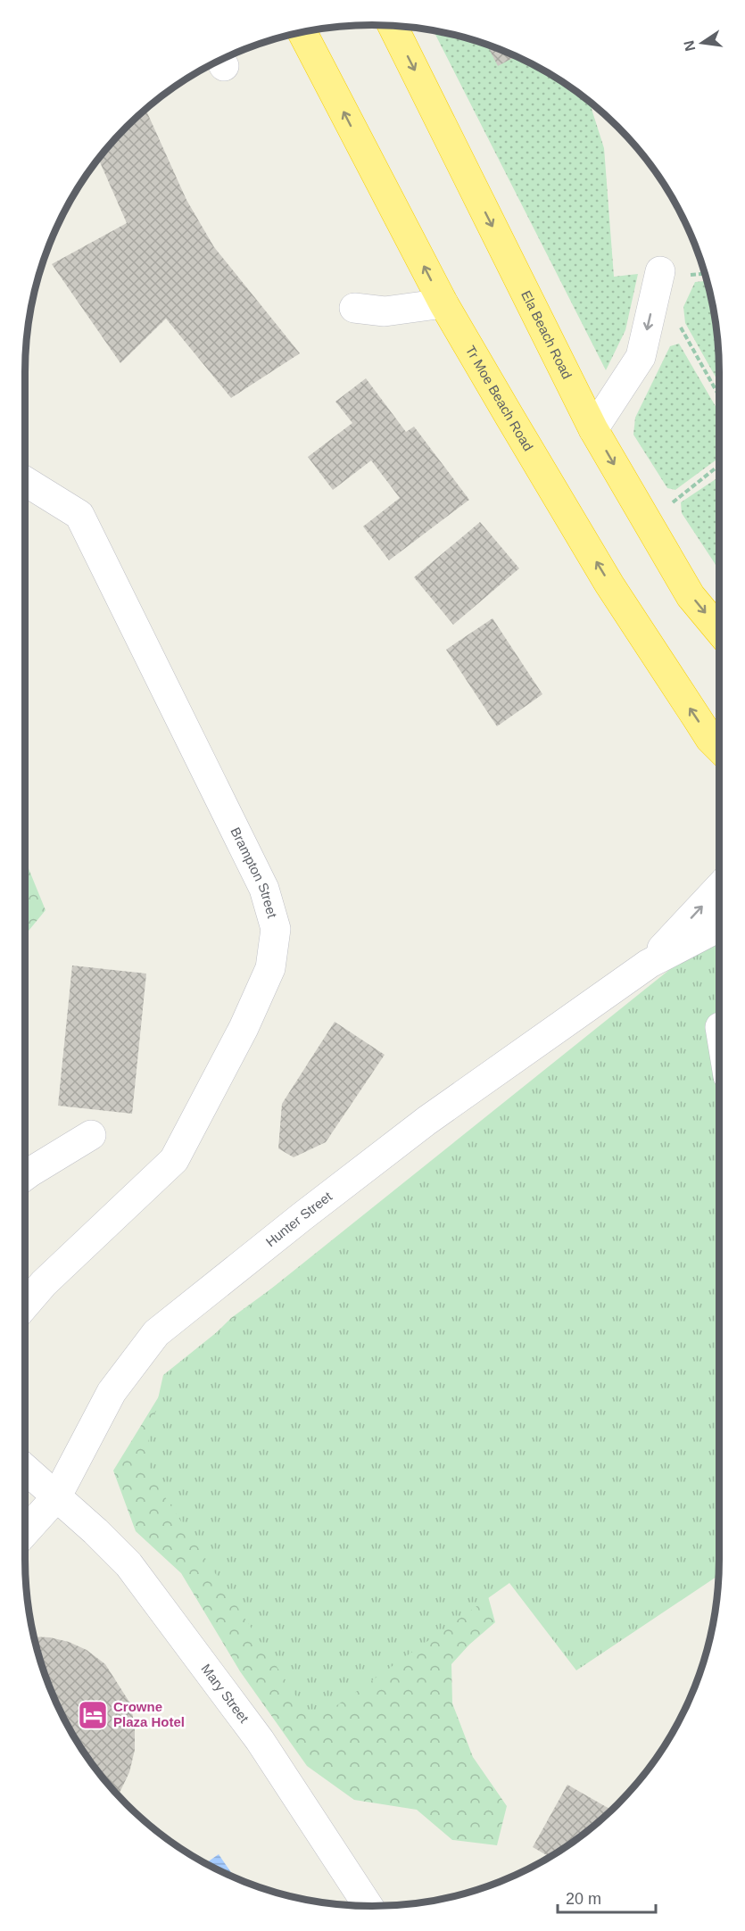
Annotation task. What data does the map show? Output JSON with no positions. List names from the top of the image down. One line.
{"streets":{"highway":["Ela Beach Road","Tr Moe Beach Road"],"street":["Brampton Street","Hunter Street","Mary Street"]},"crossings":[["Hunter Street","Mary Street"]],"one_way":["Ela Beach Road","Tr Moe Beach Road"],"places":{"hotel":["Crowne Plaza Hotel"]},"scale_bar":"20 m","north":"left"}
